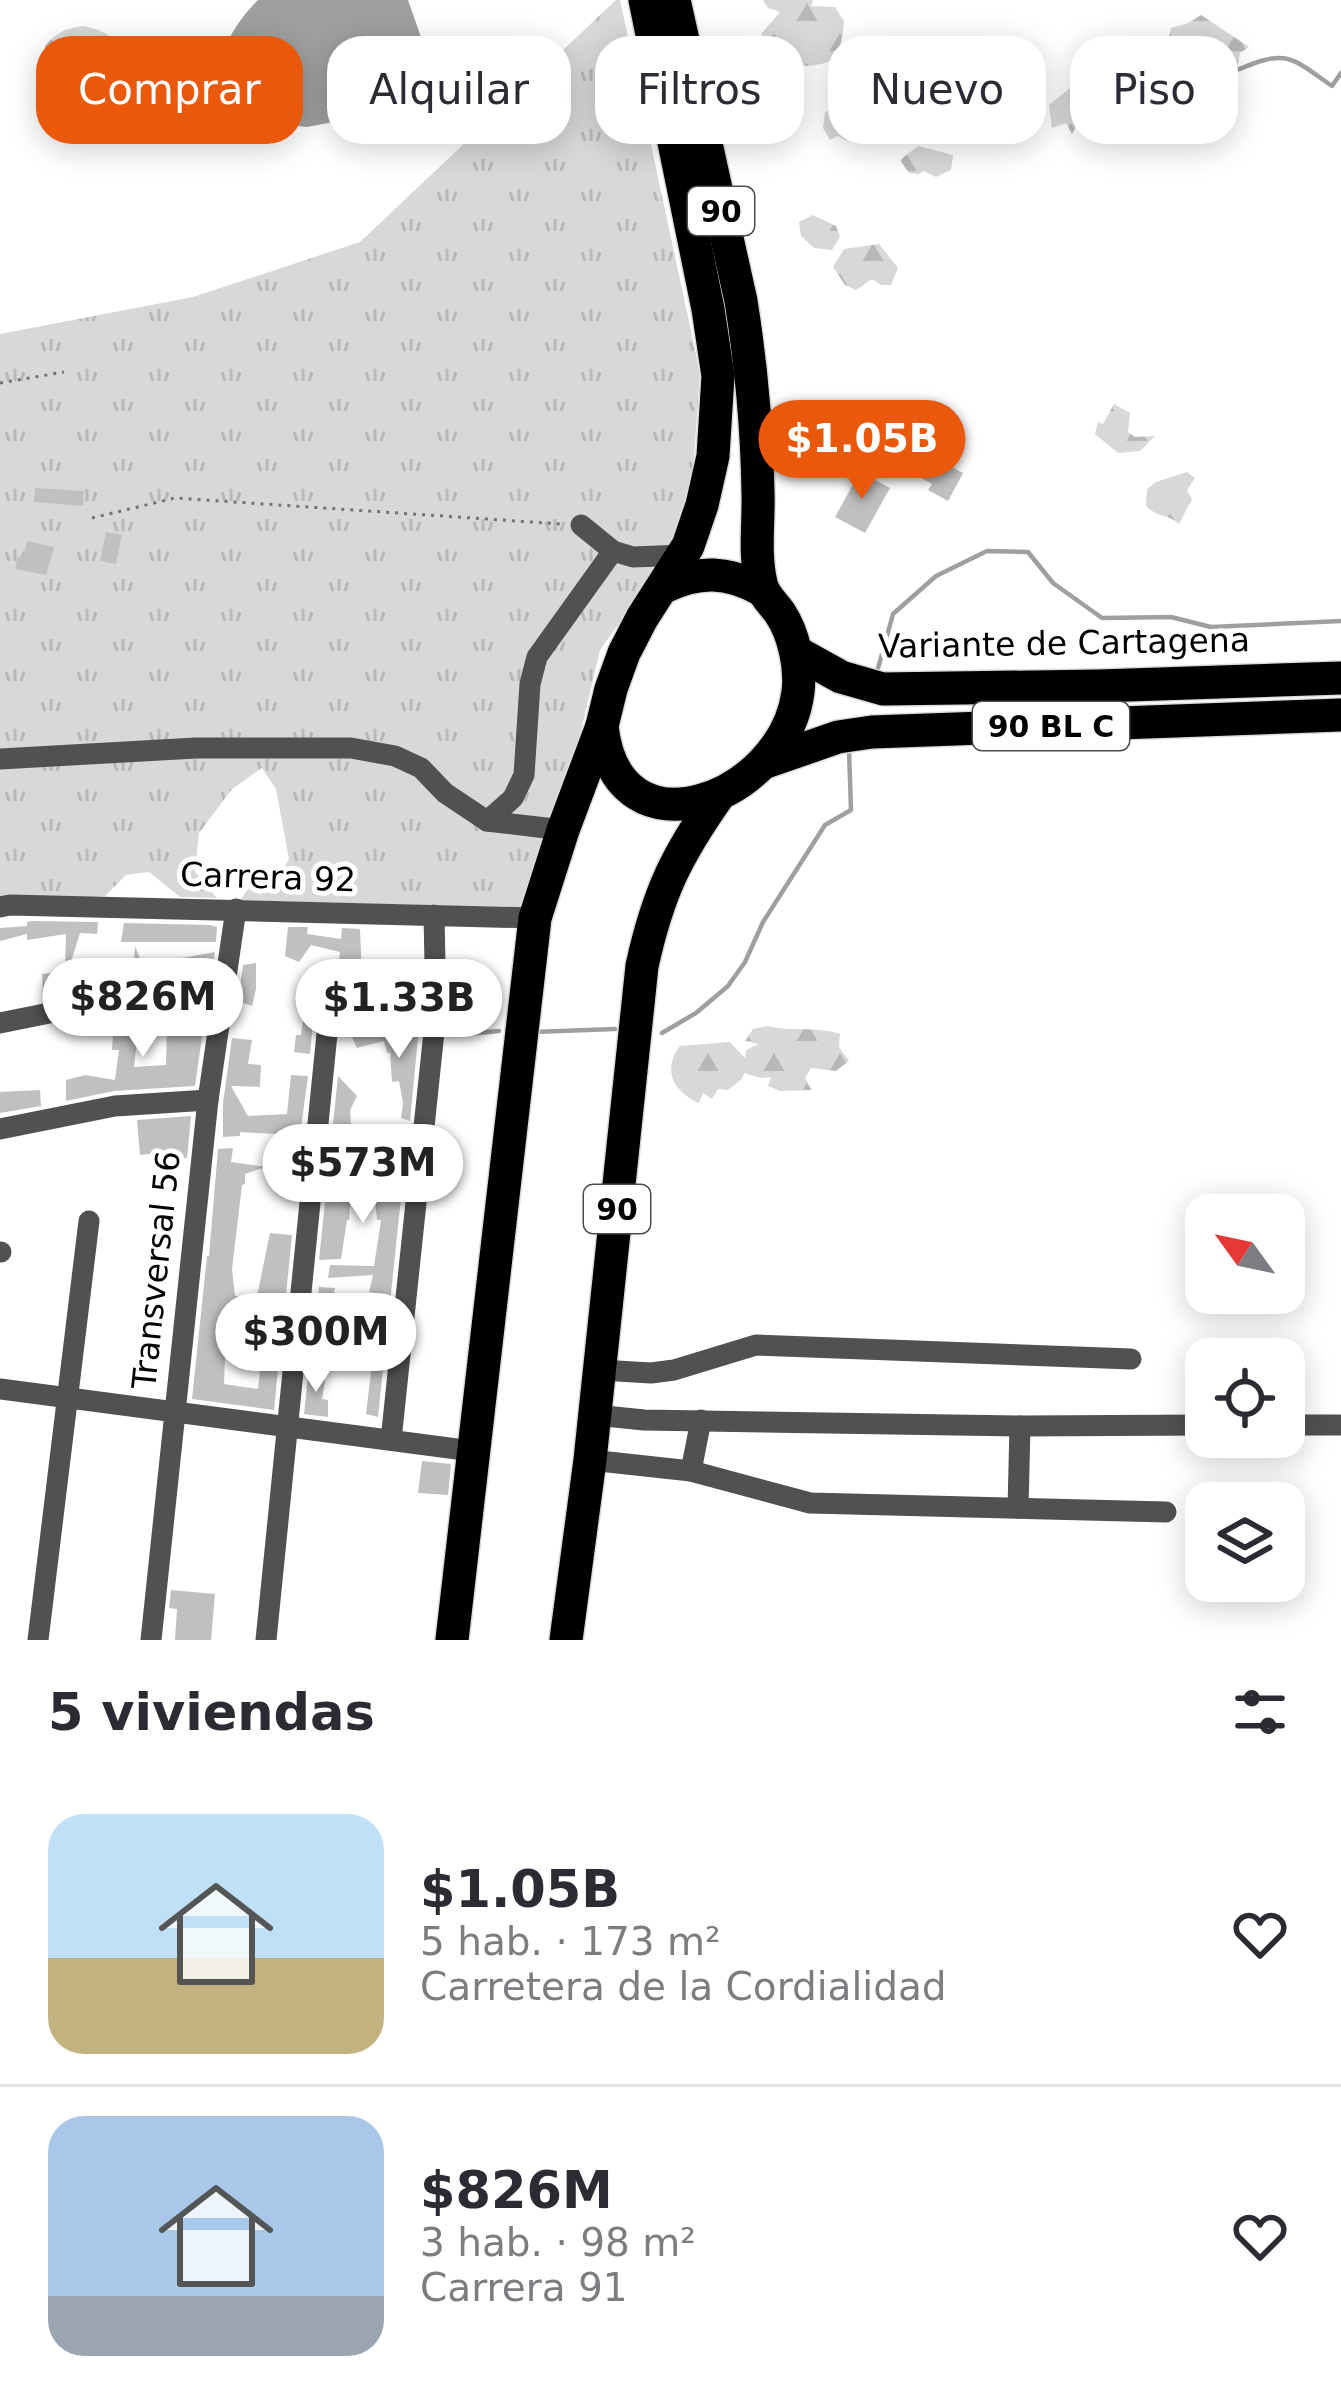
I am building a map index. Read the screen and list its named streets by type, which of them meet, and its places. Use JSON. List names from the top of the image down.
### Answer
{
  "streets": {
    "highway": ["90", "Variante de Cartagena", "90 BL C"],
    "street": ["Carrera 92", "Transversal 56"]
  },
  "crossings": [
    ["90", "Variante de Cartagena"],
    ["90", "90 BL C"],
    ["Variante de Cartagena", "90 BL C"],
    ["Carrera 92", "Transversal 56"]
  ],
  "north": "top left",
  "page": {
    "chip": [
      "Comprar",
      "Alquilar",
      "Filtros",
      "Nuevo",
      "Piso"
    ],
    "price": [
      "$1.05B",
      "$826M",
      "$1.33B",
      "$573M",
      "$300M"
    ],
    "heading": "5 viviendas",
    "list": [
      {
        "name": "$1.05B",
        "note": "5 hab. · 173 m² · Carretera de la Cordialidad"
      },
      {
        "name": "$826M",
        "note": "3 hab. · 98 m² · Carrera 91"
      }
    ]
  }
}
